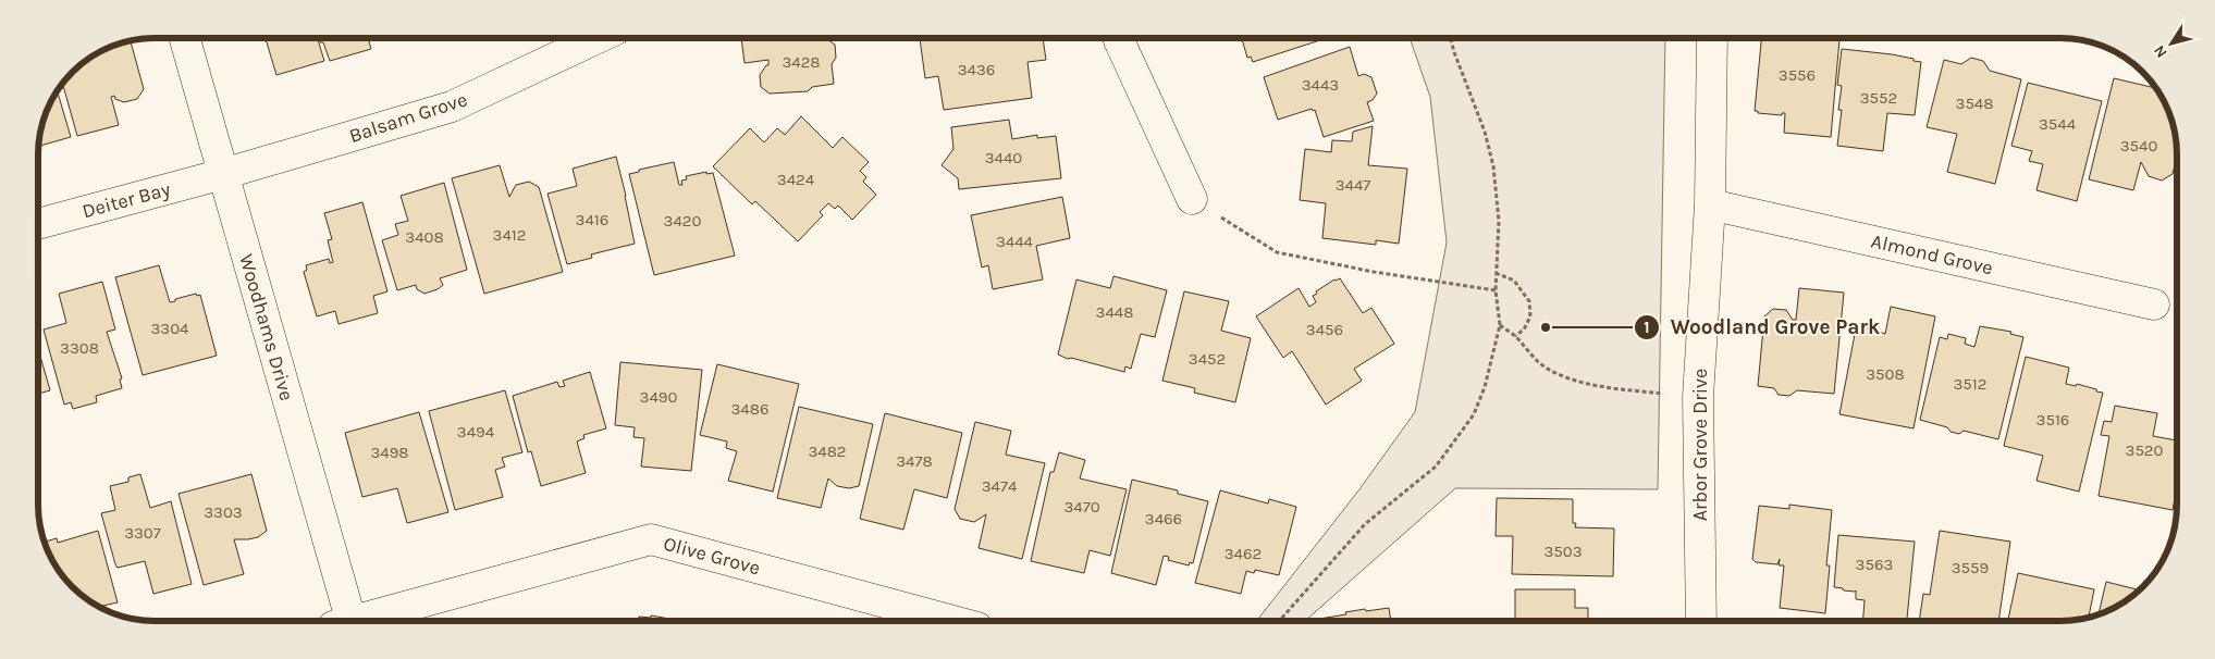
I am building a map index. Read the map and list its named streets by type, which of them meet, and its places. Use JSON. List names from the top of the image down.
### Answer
{
  "streets": {
    "street": [
      "Balsam Grove",
      "Deiter Bay",
      "Almond Grove",
      "Woodhams Drive",
      "Arbor Grove Drive",
      "Olive Grove"
    ]
  },
  "crossings": [
    ["Balsam Grove", "Deiter Bay"],
    ["Balsam Grove", "Woodhams Drive"],
    ["Deiter Bay", "Woodhams Drive"],
    ["Almond Grove", "Arbor Grove Drive"]
  ],
  "places": ["Woodland Grove Park"],
  "house_numbers": [
    "3428",
    "3436",
    "3556",
    "3443",
    "3552",
    "3548",
    "3544",
    "3540",
    "3440",
    "3424",
    "3447",
    "3416",
    "3420",
    "3412",
    "3408",
    "3444",
    "3448",
    "3304",
    "3456",
    "3308",
    "3452",
    "3508",
    "3512",
    "3490",
    "3486",
    "3516",
    "3494",
    "3520",
    "3482",
    "3498",
    "3478",
    "3474",
    "3470",
    "3303",
    "3466",
    "3307",
    "3503",
    "3462",
    "3563",
    "3559"
  ],
  "north": "bottom left"
}
